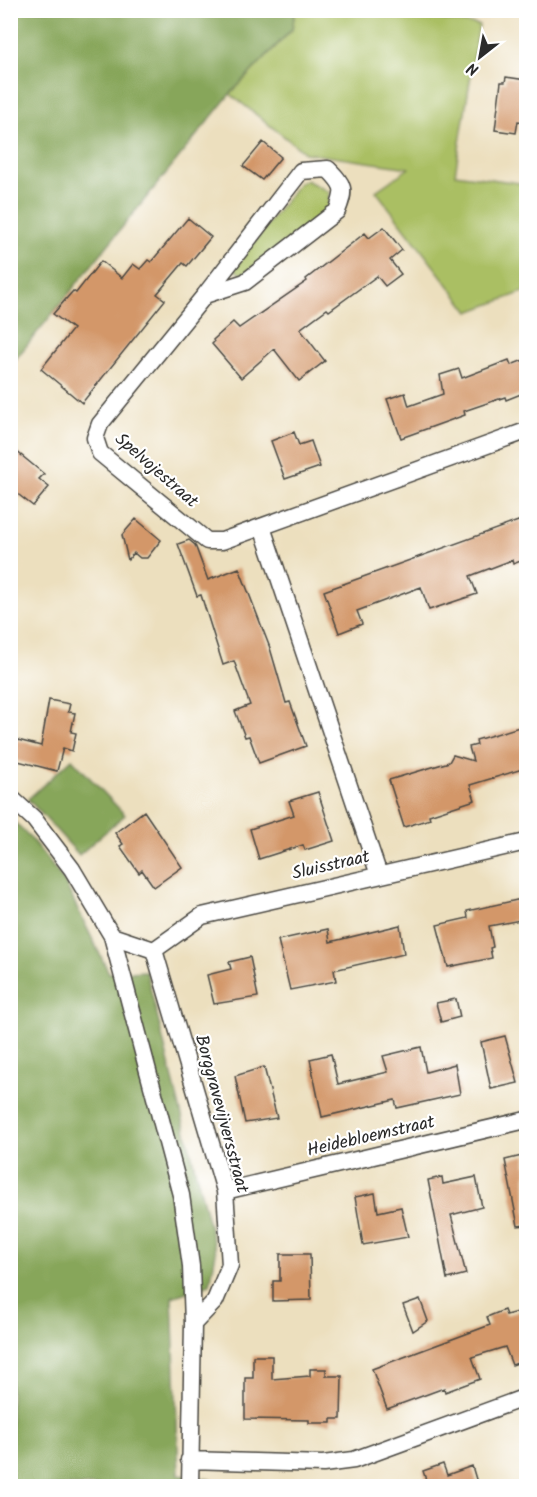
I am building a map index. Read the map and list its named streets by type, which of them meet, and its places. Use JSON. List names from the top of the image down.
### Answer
{
  "streets": {
    "street": [
      "Spelvojestraat",
      "Sluisstraat",
      "Borggravevijversstraat",
      "Heidebloemstraat"
    ]
  },
  "crossings": [
    ["Sluisstraat", "Borggravevijversstraat"],
    ["Borggravevijversstraat", "Heidebloemstraat"]
  ],
  "north": "bottom left"
}
